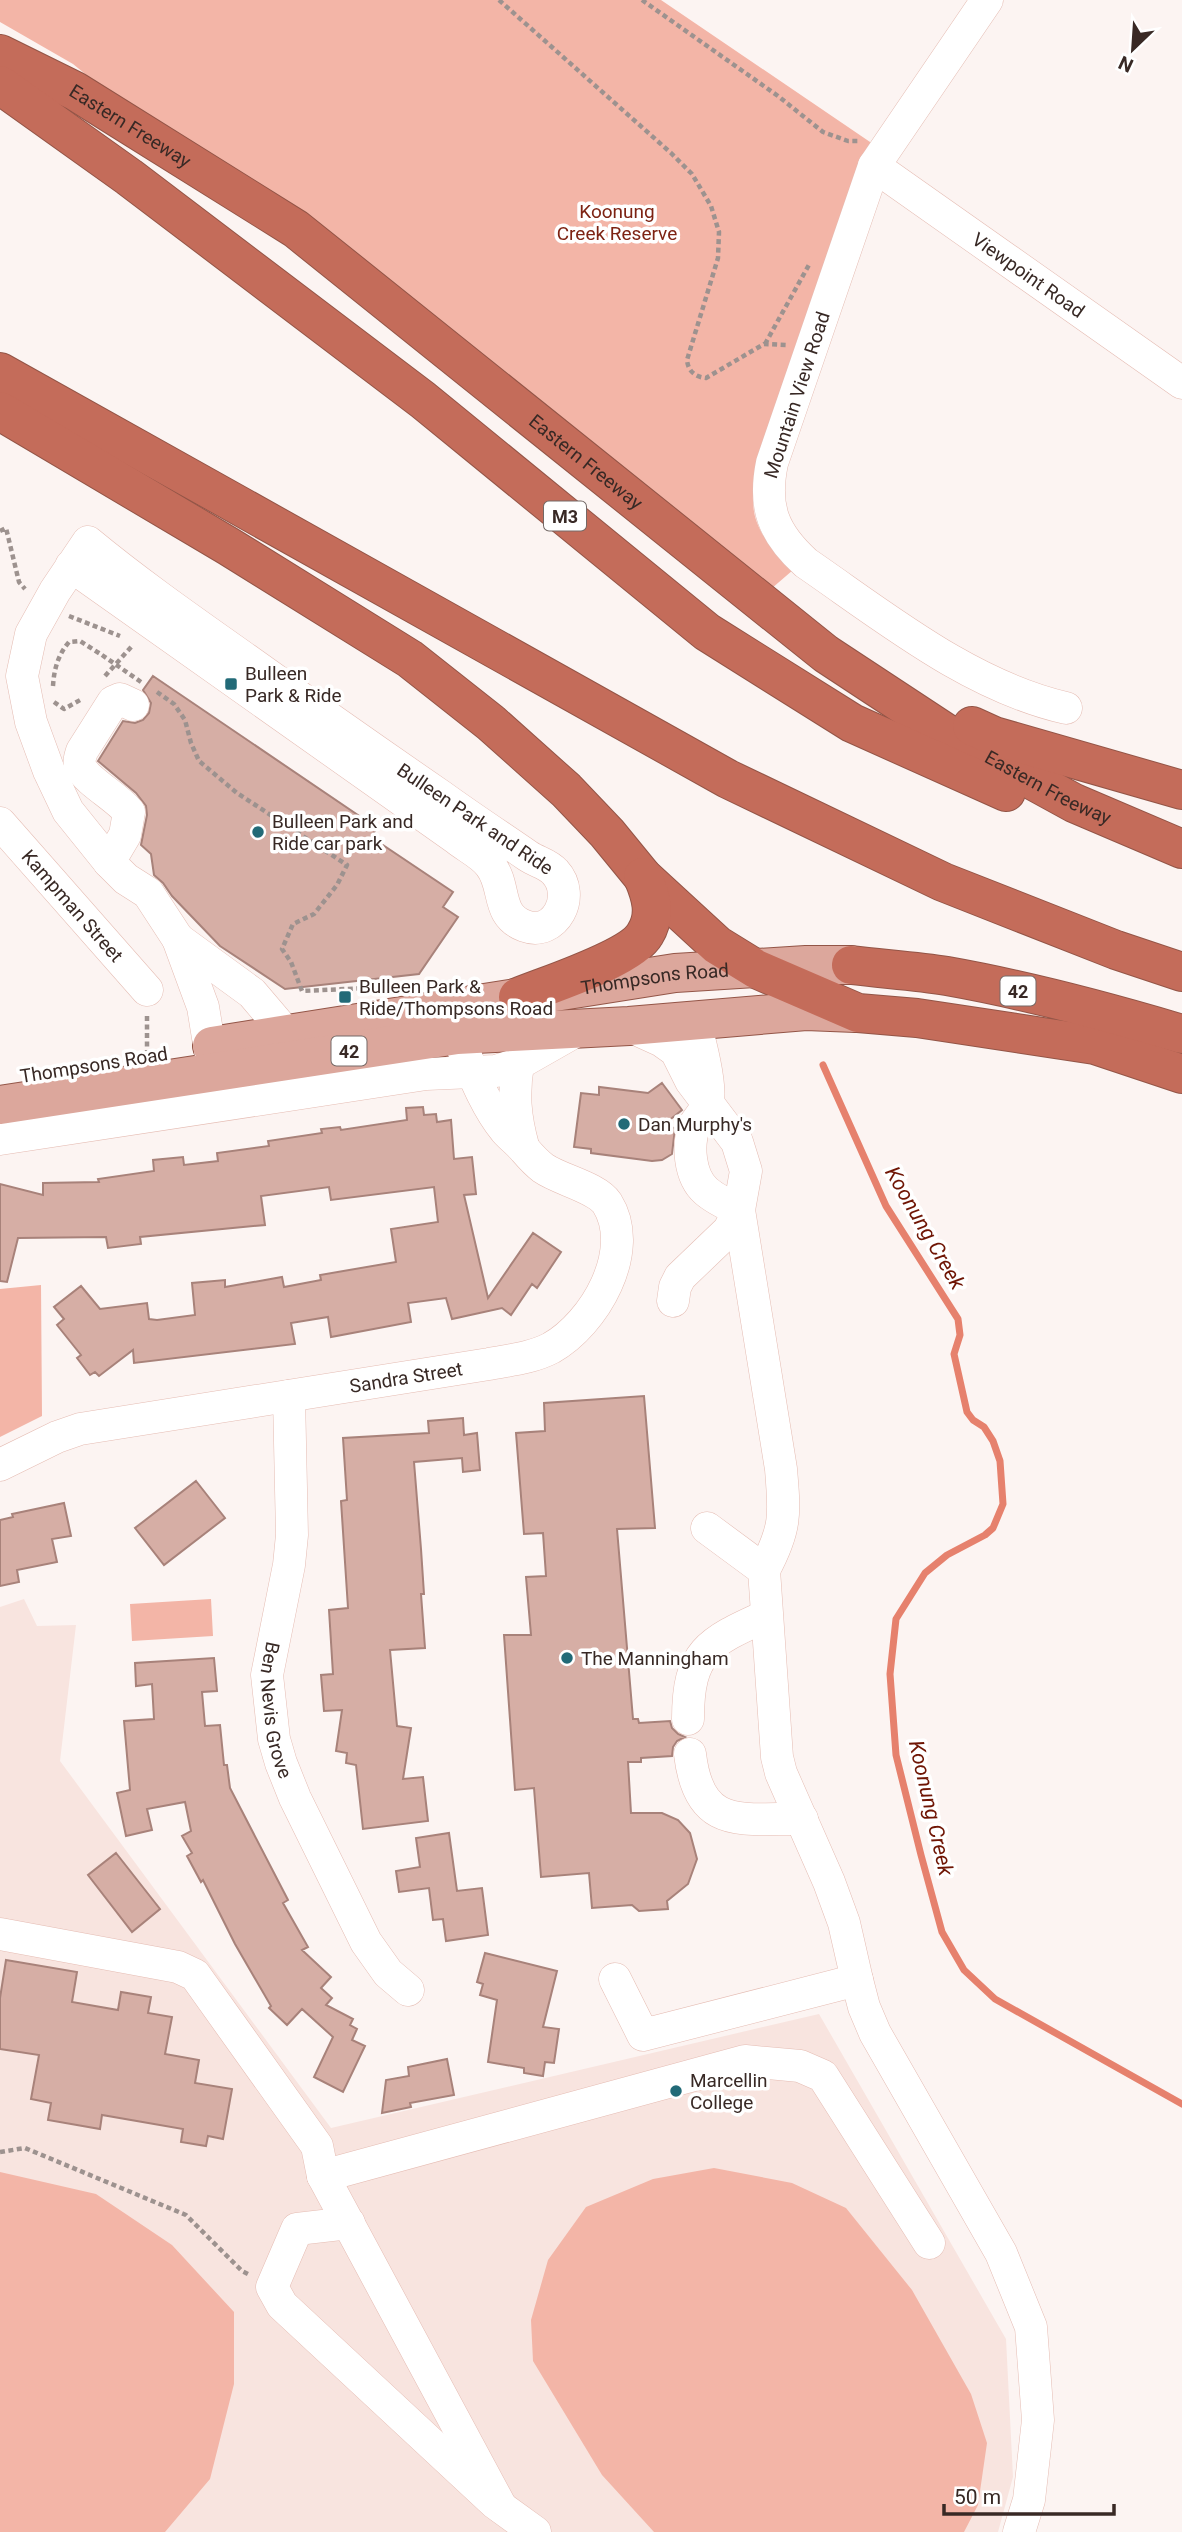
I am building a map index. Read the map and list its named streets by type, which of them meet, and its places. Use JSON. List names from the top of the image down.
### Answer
{
  "streets": {
    "highway": [
      "Eastern Freeway",
      "M3",
      "Thompsons Road",
      "42"
    ],
    "street": [
      "Viewpoint Road",
      "Mountain View Road",
      "Bulleen Park and Ride",
      "Kampman Street",
      "Sandra Street",
      "Ben Nevis Grove"
    ]
  },
  "crossings": [
    ["Viewpoint Road", "Mountain View Road"],
    ["Thompsons Road", "Sandra Street"],
    ["Sandra Street", "Ben Nevis Grove"]
  ],
  "water": ["Koonung Creek"],
  "parks": ["Koonung Creek Reserve"],
  "places": {
    "transit": ["Bulleen Park & Ride", "Bulleen Park & Ride/Thompsons Road"],
    "other": [
      "Bulleen Park and Ride car park",
      "Dan Murphy's",
      "The Manningham",
      "Marcellin College"
    ]
  },
  "scale_bar": "50 m",
  "north": "bottom left"
}
